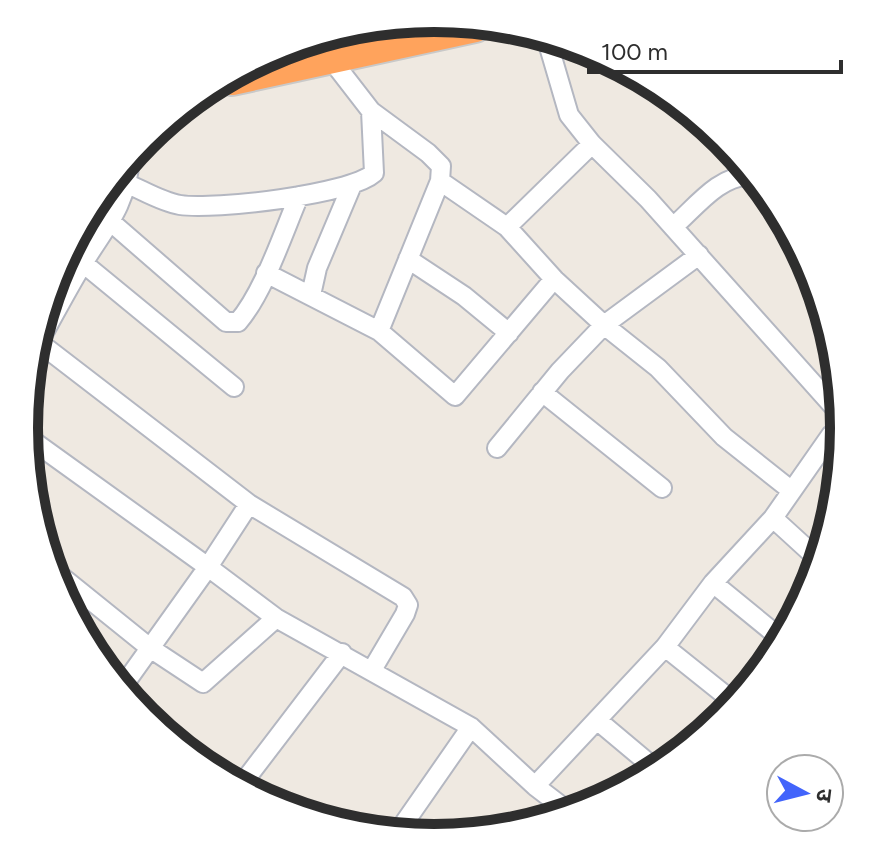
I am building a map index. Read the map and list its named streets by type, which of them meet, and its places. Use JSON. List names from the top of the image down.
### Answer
{
  "scale_bar": "100 m",
  "north": "right"
}
